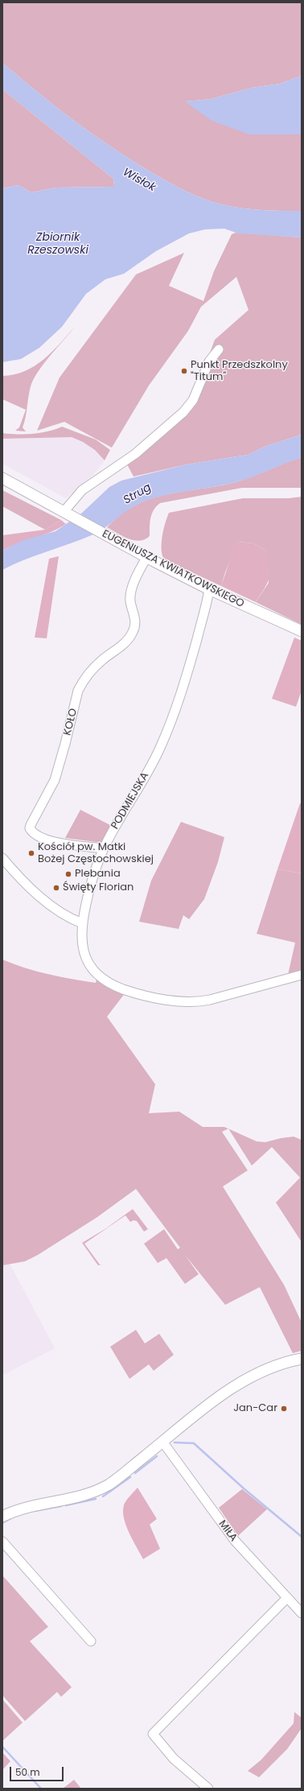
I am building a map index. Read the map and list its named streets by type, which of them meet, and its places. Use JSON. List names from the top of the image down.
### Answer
{
  "streets": {
    "street": [
      "EUGENIUSZA KWIATKOWSKIEGO",
      "KOŁO",
      "PODMIEJSKA",
      "MIŁA"
    ]
  },
  "crossings": [
    ["EUGENIUSZA KWIATKOWSKIEGO", "KOŁO"],
    ["EUGENIUSZA KWIATKOWSKIEGO", "PODMIEJSKA"],
    ["KOŁO", "PODMIEJSKA"]
  ],
  "water": ["Wisłok", "Zbiornik Rzeszowski", "Strug"],
  "places": [
    "Punkt Przedszkolny \"Titum\"",
    "Kościół pw. Matki Bożej Częstochowskiej",
    "Plebania",
    "Święty Florian",
    "Jan-Car"
  ],
  "scale_bar": "50 m"
}
